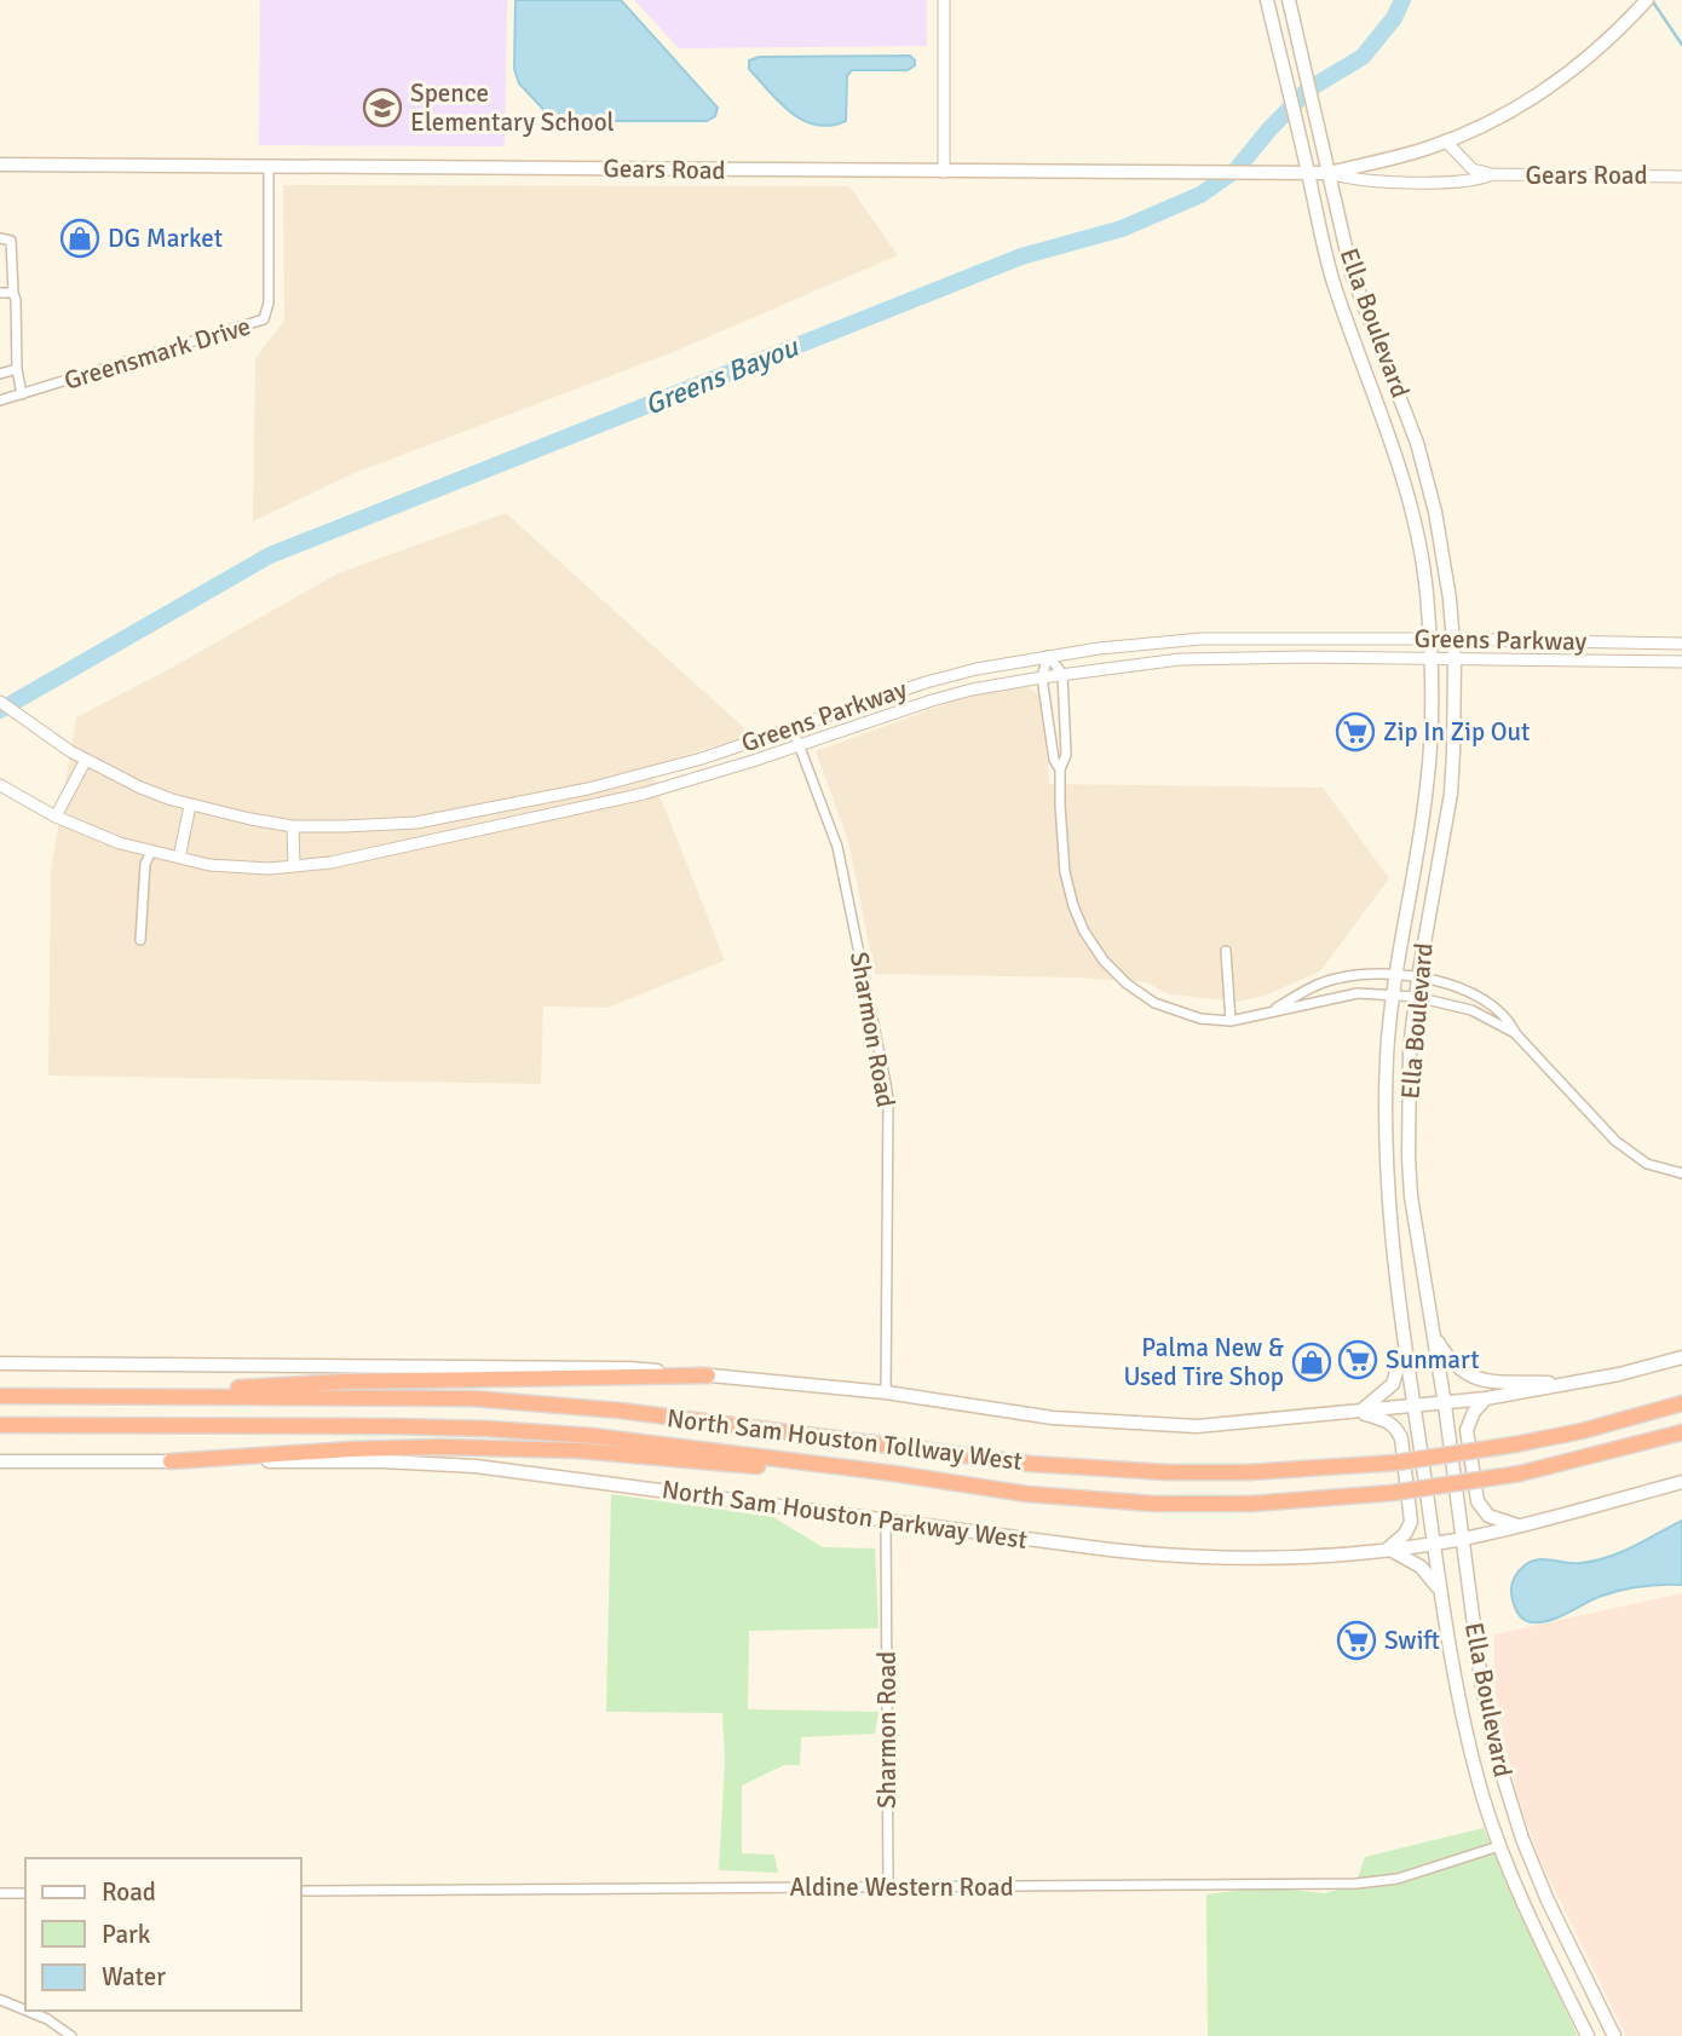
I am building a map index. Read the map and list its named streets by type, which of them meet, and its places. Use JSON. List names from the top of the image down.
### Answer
{
  "streets": {
    "highway": ["North Sam Houston Tollway West", "North Sam Houston Parkway West"],
    "main road": ["Gears Road", "Ella Boulevard"],
    "street": [
      "Greensmark Drive",
      "Greens Parkway",
      "Sharmon Road",
      "Aldine Western Road"
    ]
  },
  "crossings": [
    ["Gears Road", "Ella Boulevard"],
    ["Gears Road", "Greensmark Drive"],
    ["Ella Boulevard", "Greens Parkway"],
    ["Ella Boulevard", "North Sam Houston Parkway West"],
    ["Ella Boulevard", "Aldine Western Road"],
    ["Greens Parkway", "Sharmon Road"],
    ["Sharmon Road", "North Sam Houston Parkway West"],
    ["Sharmon Road", "Aldine Western Road"],
    ["North Sam Houston Tollway West", "North Sam Houston Parkway West"]
  ],
  "water": ["Greens Bayou"],
  "places": {
    "school or university": ["Spence Elementary School"],
    "shop": ["DG Market", "Palma New & Used Tire Shop"],
    "supermarket": ["Zip In Zip Out", "Sunmart", "Swift"]
  },
  "legend": ["Road", "Park", "Water"]
}
